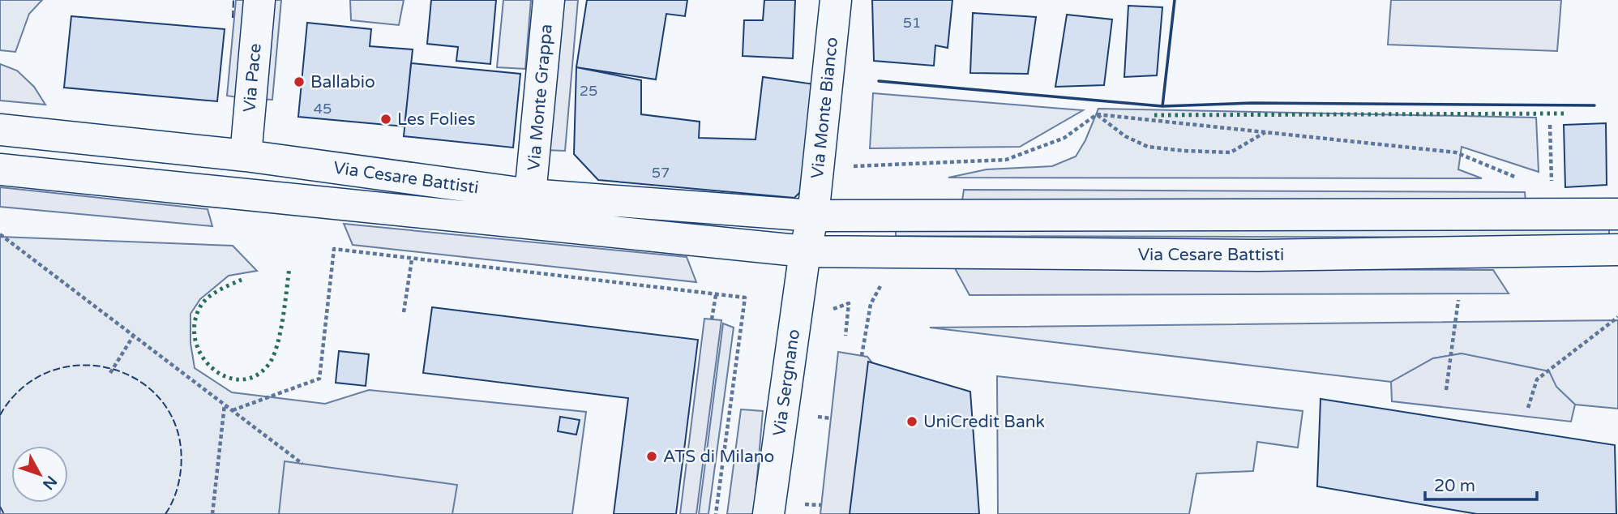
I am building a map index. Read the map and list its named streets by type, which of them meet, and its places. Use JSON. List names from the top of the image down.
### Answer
{
  "streets": {
    "street": [
      "Via Pace",
      "Via Monte Grappa",
      "Via Monte Bianco",
      "Via Cesare Battisti",
      "Via Sergnano"
    ]
  },
  "crossings": [
    ["Via Pace", "Via Cesare Battisti"],
    ["Via Monte Grappa", "Via Cesare Battisti"],
    ["Via Monte Bianco", "Via Cesare Battisti"],
    ["Via Cesare Battisti", "Via Sergnano"]
  ],
  "places": [
    "Ballabio",
    "Les Folies",
    "UniCredit Bank",
    "ATS di Milano"
  ],
  "house_numbers": [
    "51",
    "25",
    "45",
    "57"
  ],
  "scale_bar": "20 m",
  "north": "bottom right"
}
